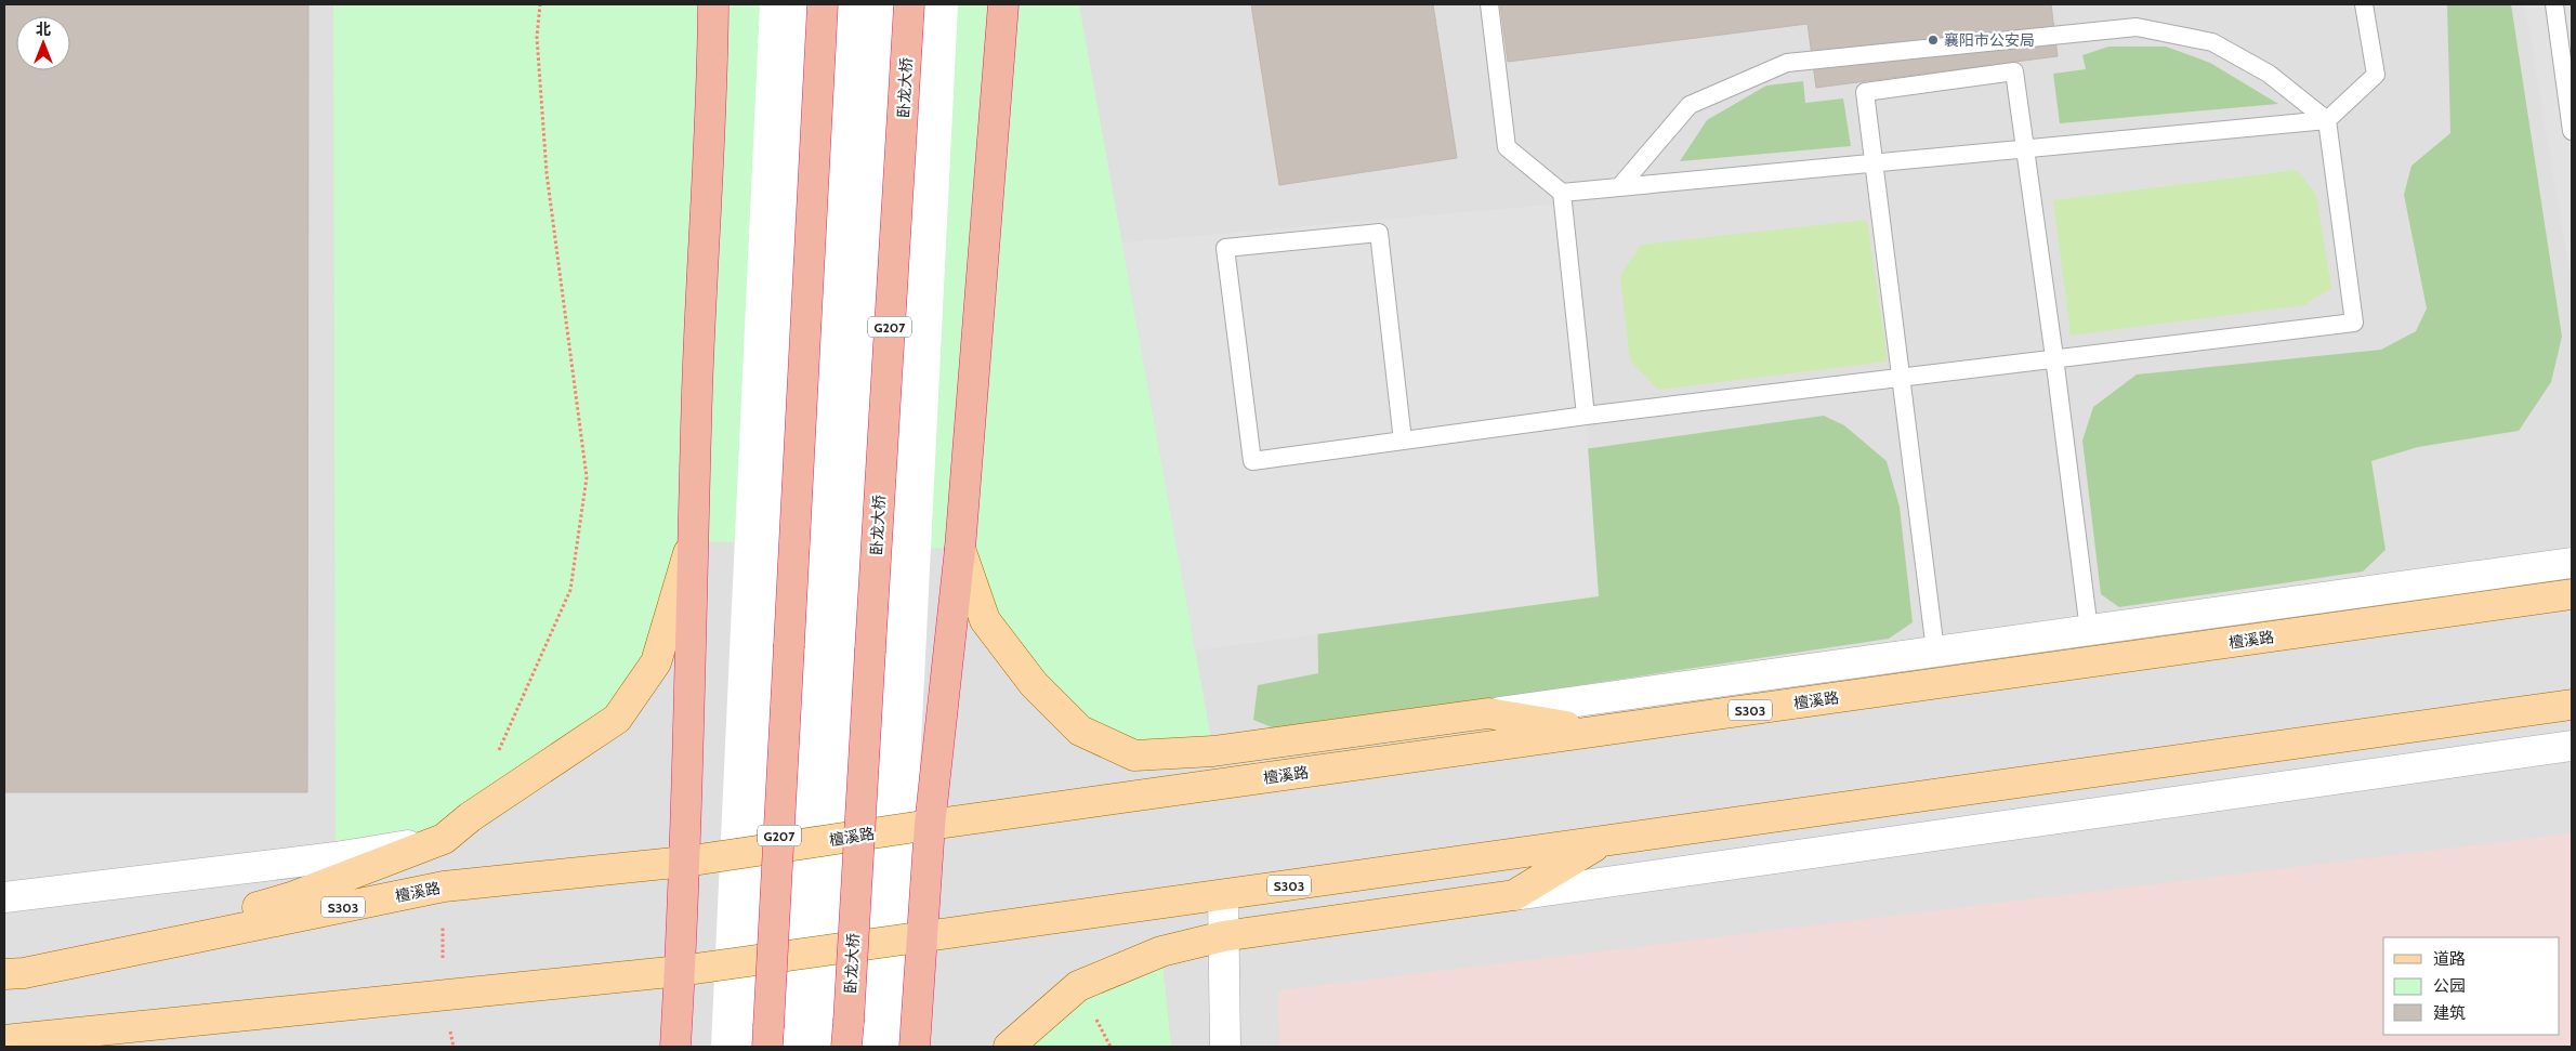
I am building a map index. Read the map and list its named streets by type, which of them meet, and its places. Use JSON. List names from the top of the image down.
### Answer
{
  "streets": {
    "highway": ["卧龙大桥", "G207"],
    "main road": ["檀溪路", "S303"]
  },
  "places": ["襄阳市公安局"],
  "legend": ["道路", "公园", "建筑"],
  "north": "top"
}
